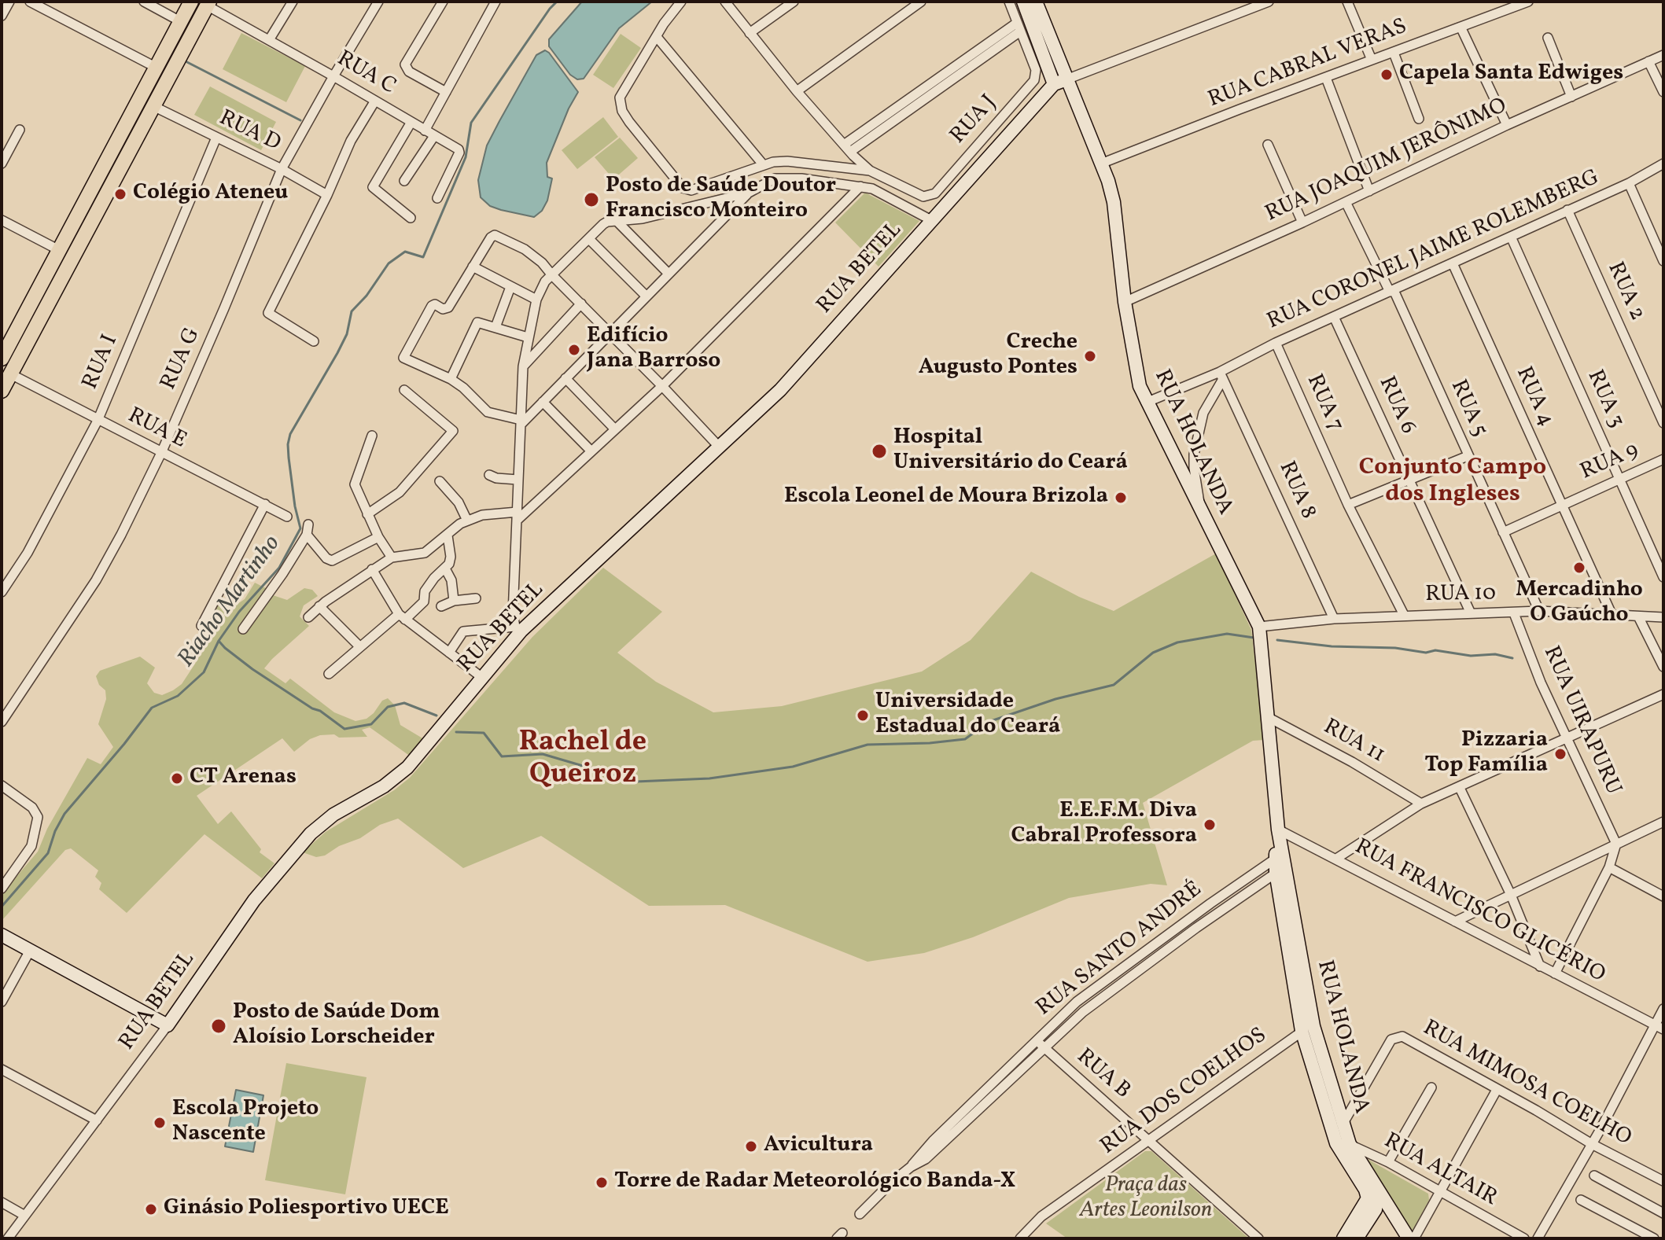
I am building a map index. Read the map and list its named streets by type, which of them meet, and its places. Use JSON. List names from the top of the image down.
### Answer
{
  "streets": {
    "street": [
      "RUA CABRAL VERAS",
      "RUA C",
      "RUA J",
      "RUA D",
      "RUA JOAQUIM JERÔNIMO",
      "RUA CORONEL JAIME ROLEMBERG",
      "RUA BETEL",
      "RUA 2",
      "RUA G",
      "RUA I",
      "RUA 4",
      "RUA 3",
      "RUA 7",
      "RUA 6",
      "RUA 5",
      "RUA E",
      "RUA HOLANDA",
      "RUA 9",
      "RUA 8",
      "RUA 10",
      "RUA UIRAPURU",
      "RUA 11",
      "RUA FRANCISCO GLICÉRIO",
      "RUA SANTO ANDRÉ",
      "RUA B",
      "RUA MIMOSA COELHO",
      "RUA DOS COELHOS",
      "RUA ALTAIR"
    ]
  },
  "crossings": [
    ["RUA CABRAL VERAS", "RUA HOLANDA"],
    ["RUA C", "RUA G"],
    ["RUA D", "RUA G"],
    ["RUA D", "RUA I"],
    ["RUA JOAQUIM JERÔNIMO", "RUA 5"],
    ["RUA JOAQUIM JERÔNIMO", "RUA HOLANDA"],
    ["RUA CORONEL JAIME ROLEMBERG", "RUA 2"],
    ["RUA CORONEL JAIME ROLEMBERG", "RUA 4"],
    ["RUA CORONEL JAIME ROLEMBERG", "RUA 3"],
    ["RUA CORONEL JAIME ROLEMBERG", "RUA 7"],
    ["RUA CORONEL JAIME ROLEMBERG", "RUA 6"],
    ["RUA CORONEL JAIME ROLEMBERG", "RUA 5"],
    ["RUA CORONEL JAIME ROLEMBERG", "RUA HOLANDA"],
    ["RUA CORONEL JAIME ROLEMBERG", "RUA 8"],
    ["RUA BETEL", "RUA HOLANDA"],
    ["RUA G", "RUA E"],
    ["RUA I", "RUA E"],
    ["RUA 4", "RUA 9"],
    ["RUA 4", "RUA 10"],
    ["RUA 3", "RUA 9"],
    ["RUA 7", "RUA 10"],
    ["RUA 6", "RUA 10"],
    ["RUA 5", "RUA 9"],
    ["RUA 5", "RUA 10"],
    ["RUA HOLANDA", "RUA 10"],
    ["RUA HOLANDA", "RUA 11"],
    ["RUA HOLANDA", "RUA FRANCISCO GLICÉRIO"],
    ["RUA HOLANDA", "RUA SANTO ANDRÉ"],
    ["RUA HOLANDA", "RUA MIMOSA COELHO"],
    ["RUA HOLANDA", "RUA DOS COELHOS"],
    ["RUA HOLANDA", "RUA ALTAIR"],
    ["RUA 8", "RUA 10"],
    ["RUA 10", "RUA UIRAPURU"],
    ["RUA SANTO ANDRÉ", "RUA B"],
    ["RUA B", "RUA DOS COELHOS"]
  ],
  "districts": ["Conjunto Campo dos Ingleses", "Rachel de Queiroz"],
  "water": ["Riacho Martinho"],
  "parks": ["Praça das Artes Leonilson"],
  "places": [
    "Capela Santa Edwiges",
    "Colégio Ateneu",
    "Posto de Saúde Doutor Francisco Monteiro",
    "Edifício Jana Barroso",
    "Creche Augusto Pontes",
    "Hospital Universitário do Ceará",
    "Escola Leonel de Moura Brizola",
    "Mercadinho O Gaúcho",
    "Universidade Estadual do Ceará",
    "Pizzaria Top Família",
    "CT Arenas",
    "E.E.F.M. Diva Cabral Professora",
    "Posto de Saúde Dom Aloísio Lorscheider",
    "Escola Projeto Nascente",
    "Avicultura",
    "Torre de Radar Meteorológico Banda-X",
    "Ginásio Poliesportivo UECE"
  ]
}
